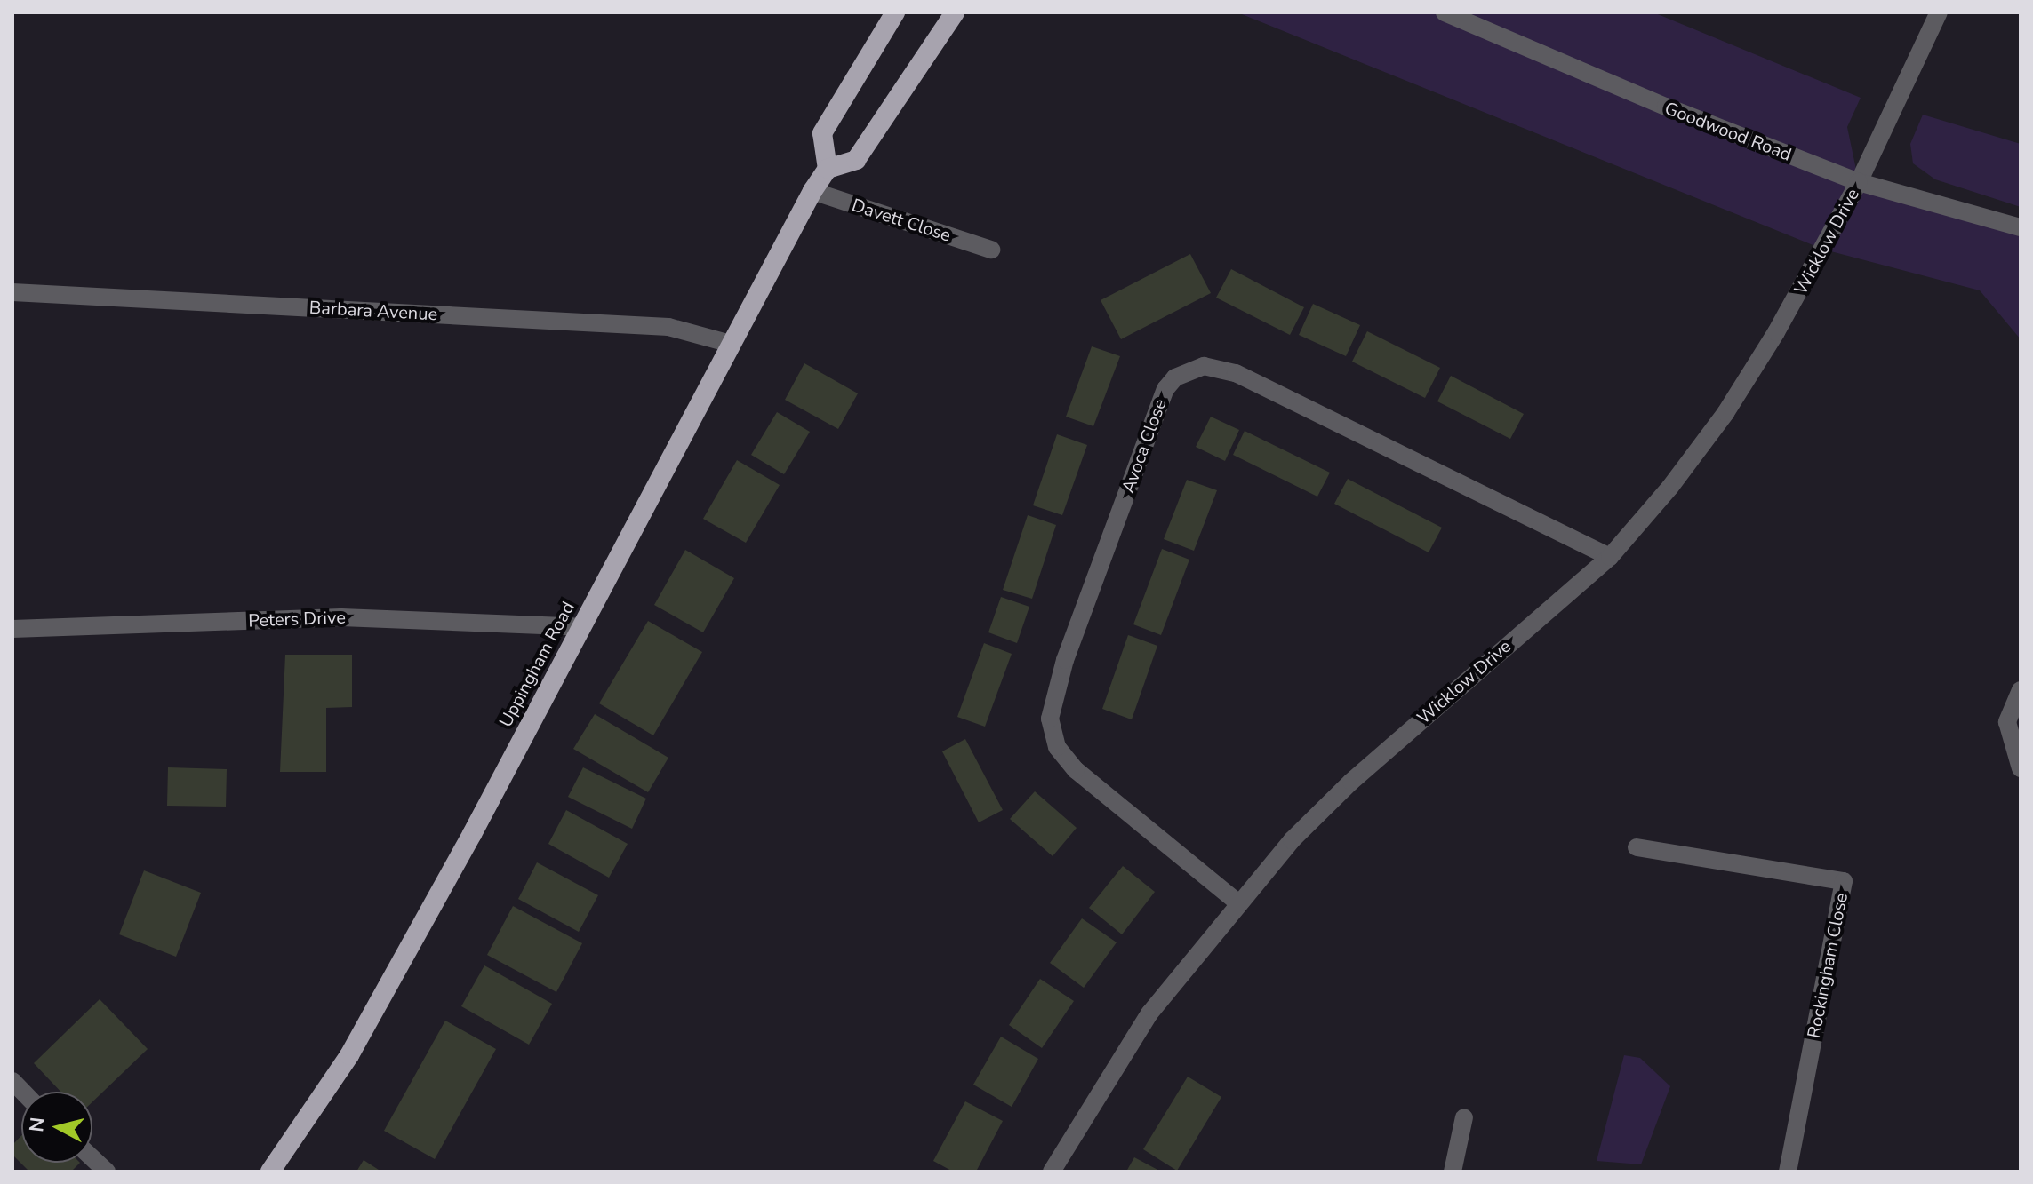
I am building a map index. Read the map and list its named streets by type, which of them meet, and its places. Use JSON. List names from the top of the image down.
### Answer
{
  "streets": {
    "highway": ["Uppingham Road"],
    "street": [
      "Goodwood Road",
      "Davett Close",
      "Wicklow Drive",
      "Barbara Avenue",
      "Avoca Close",
      "Peters Drive",
      "Rockingham Close"
    ]
  },
  "crossings": [
    ["Goodwood Road", "Wicklow Drive"],
    ["Davett Close", "Uppingham Road"],
    ["Wicklow Drive", "Avoca Close"],
    ["Barbara Avenue", "Uppingham Road"],
    ["Peters Drive", "Uppingham Road"]
  ],
  "north": "left"
}
